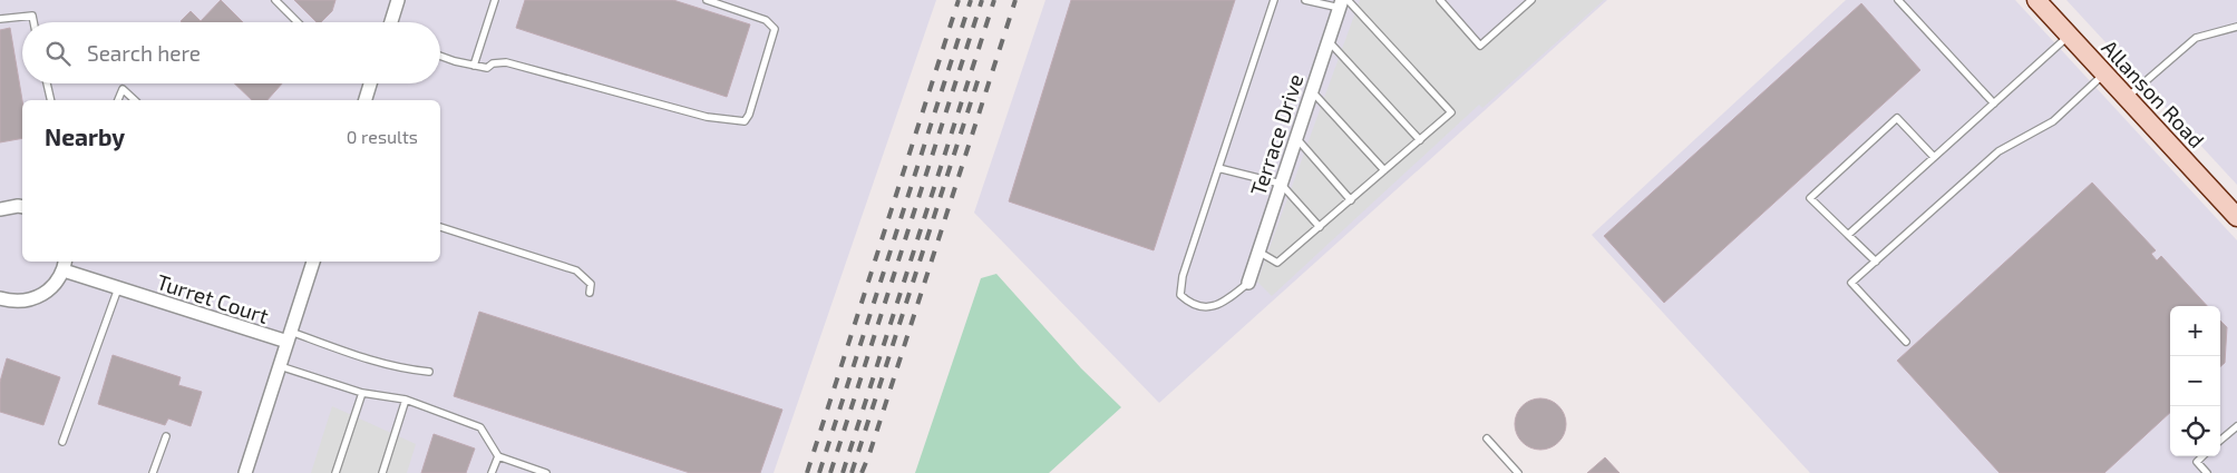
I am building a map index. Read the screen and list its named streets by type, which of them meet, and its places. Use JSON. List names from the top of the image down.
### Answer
{
  "streets": {
    "street": ["Allanson Road", "Terrace Drive", "Turret Court"]
  },
  "page": {
    "search": "Search here",
    "heading": ["Nearby", "0 results"],
    "map_buttons": ["+", "−"]
  }
}
